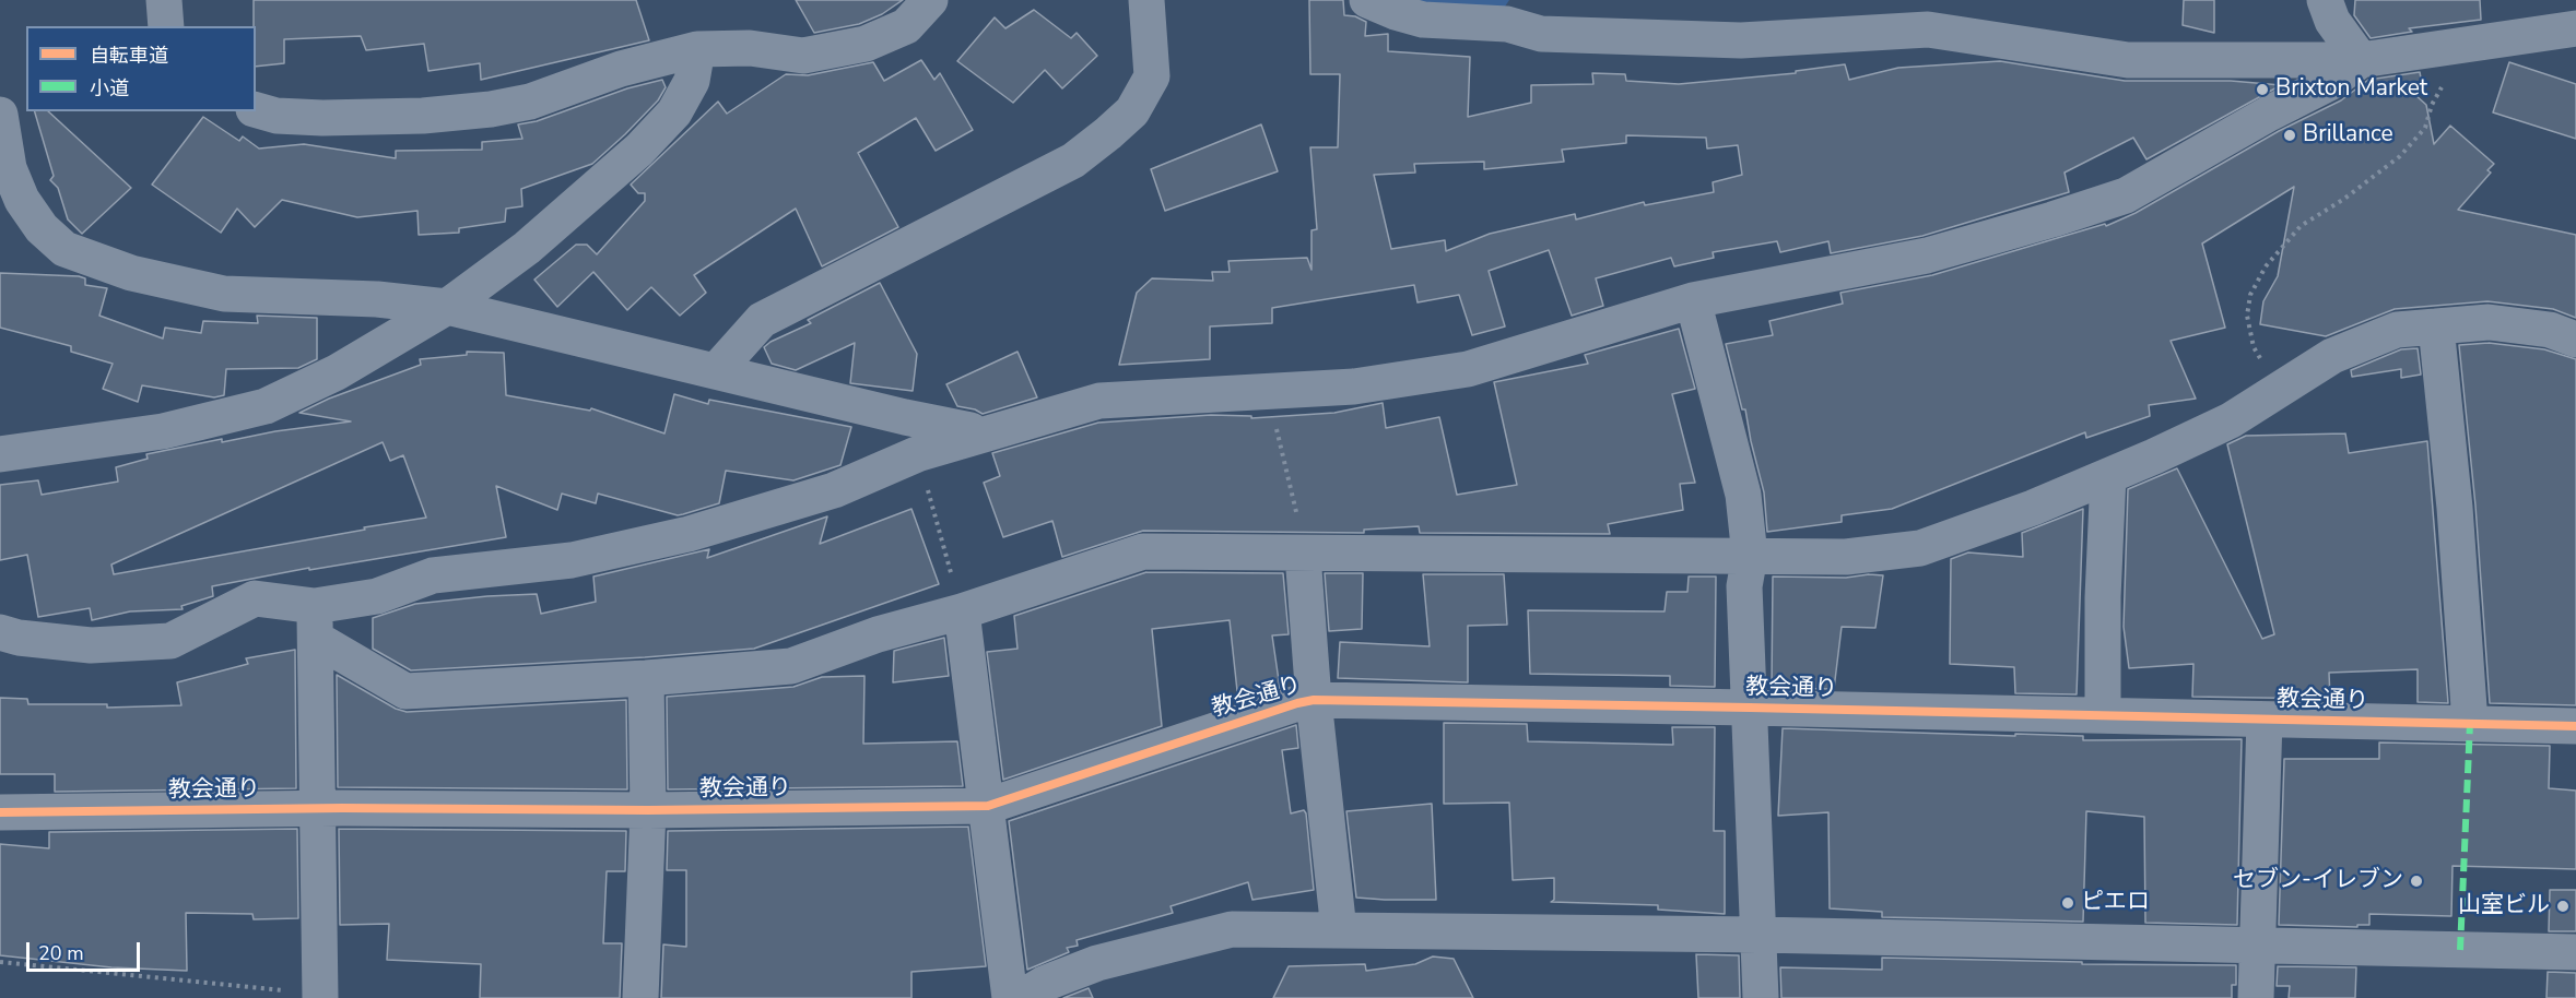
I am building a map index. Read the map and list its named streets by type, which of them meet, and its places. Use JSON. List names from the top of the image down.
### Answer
{
  "streets": {
    "street": ["教会通り"]
  },
  "places": [
    "Brixton Market",
    "Brillance",
    "セブン-イレブン",
    "ピエロ",
    "山室ビル"
  ],
  "legend": ["自転車道", "小道"],
  "scale_bar": "20 m"
}
